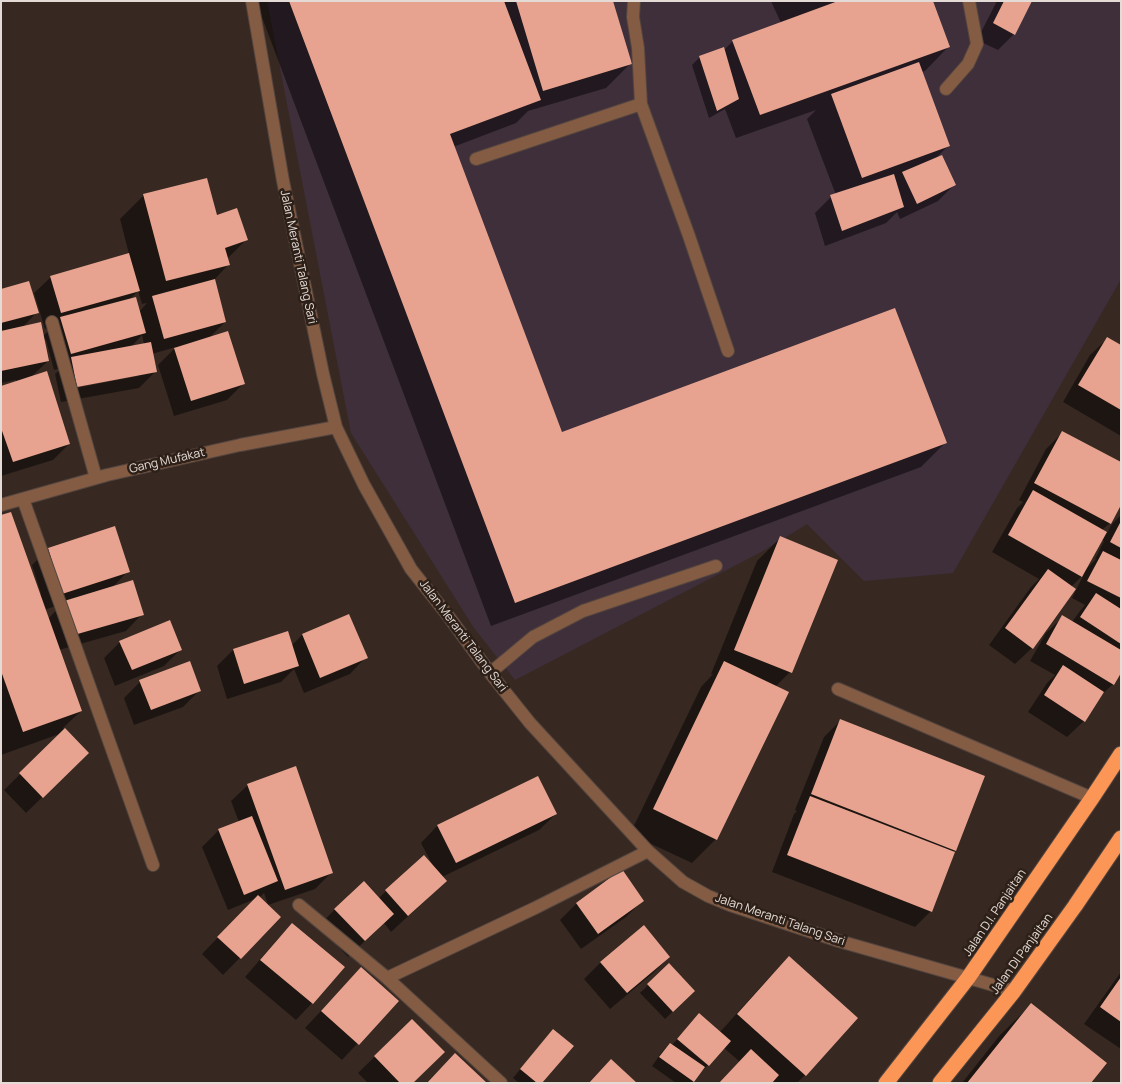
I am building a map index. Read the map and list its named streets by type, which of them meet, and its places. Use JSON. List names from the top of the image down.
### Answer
{
  "streets": {
    "highway": ["Jalan D.I. Panjaitan", "Jalan DI Panjaitan"],
    "street": ["Jalan Meranti Talang Sari", "Gang Mufakat"]
  },
  "crossings": [
    ["Jalan Meranti Talang Sari", "Gang Mufakat"],
    ["Jalan Meranti Talang Sari", "Jalan D.I. Panjaitan"],
    ["Jalan Meranti Talang Sari", "Jalan DI Panjaitan"]
  ]
}
